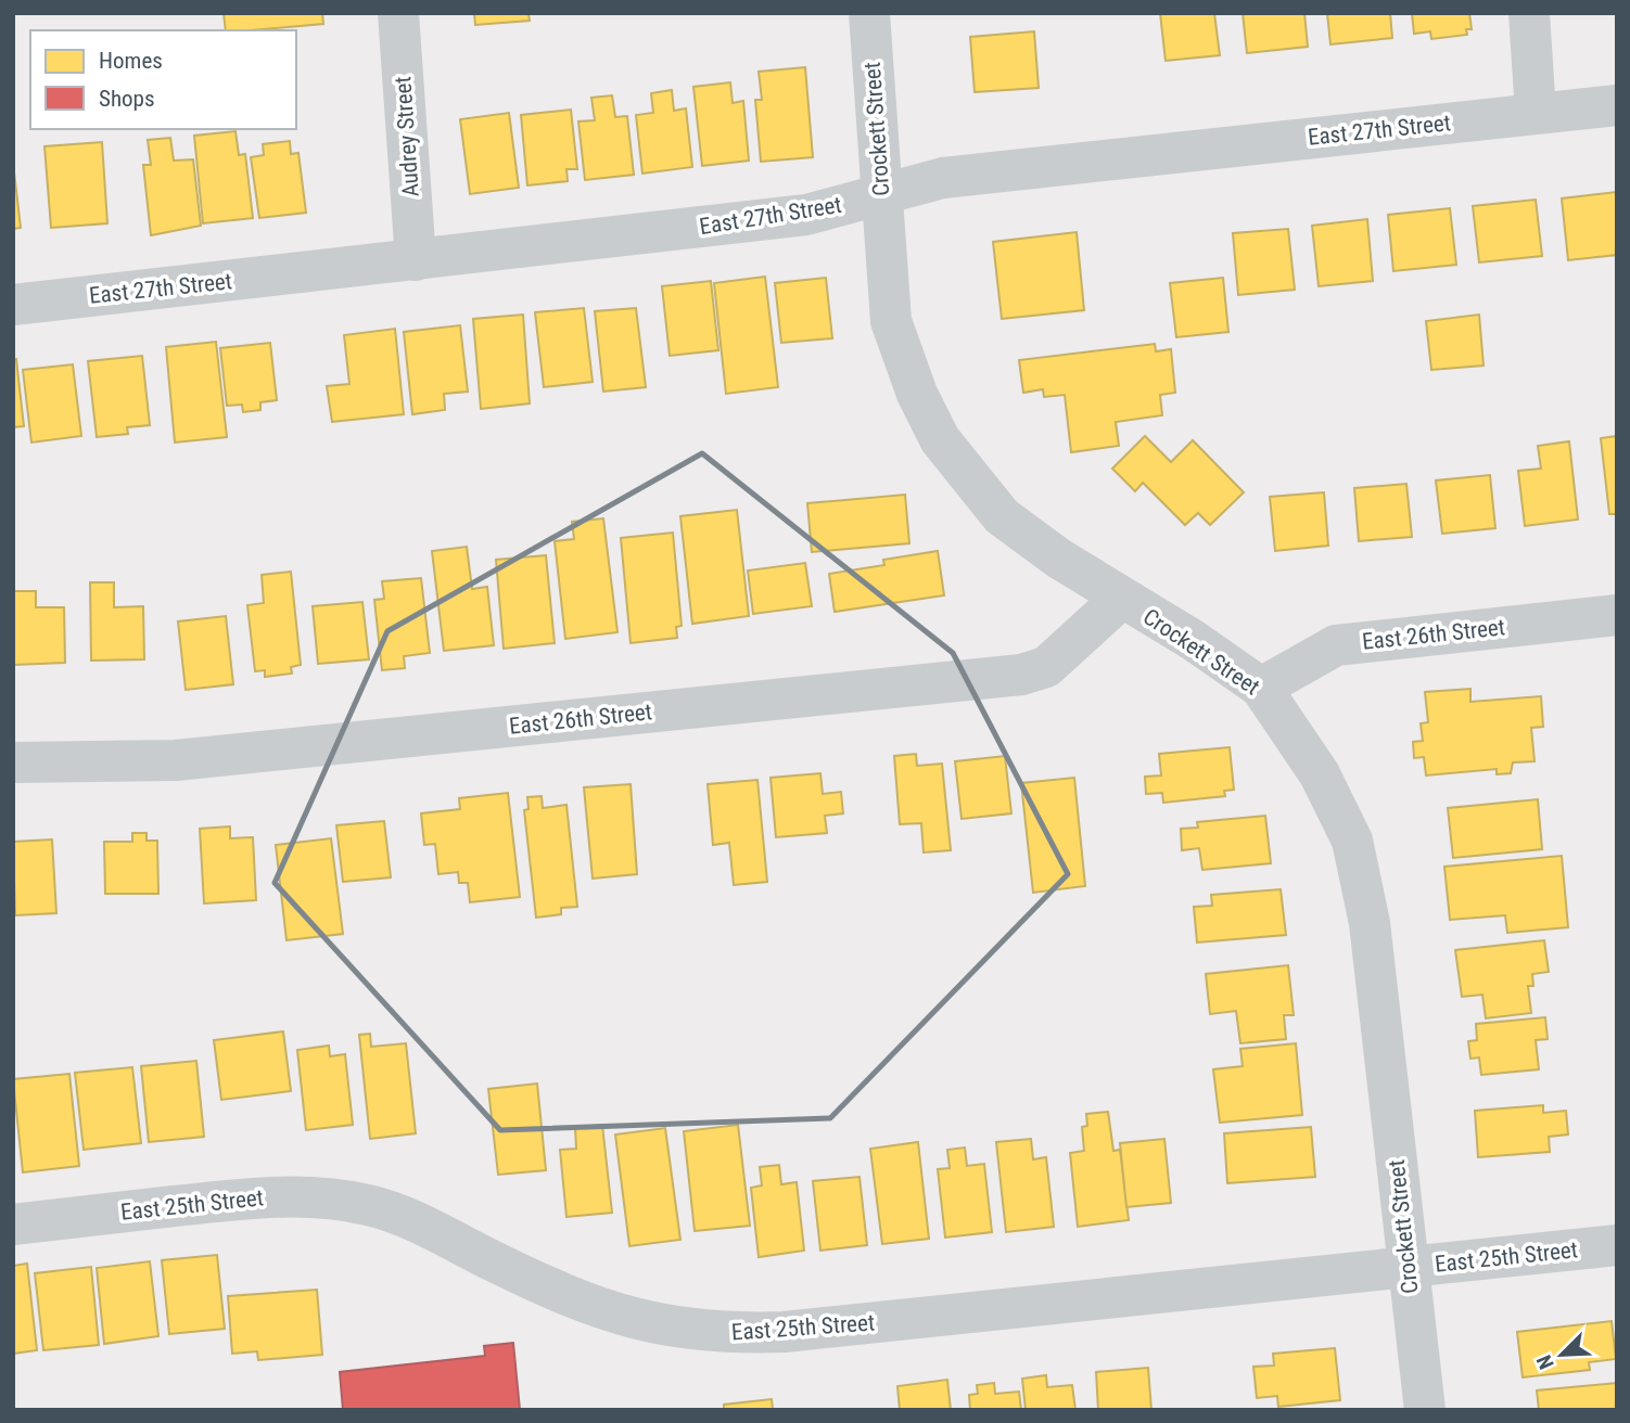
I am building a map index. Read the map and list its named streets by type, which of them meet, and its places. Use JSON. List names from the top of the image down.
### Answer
{
  "streets": {
    "street": [
      "Crockett Street",
      "East 27th Street",
      "Audrey Street",
      "East 26th Street",
      "East 25th Street"
    ]
  },
  "crossings": [
    ["Crockett Street", "East 27th Street"],
    ["Crockett Street", "East 26th Street"],
    ["Crockett Street", "East 25th Street"],
    ["East 27th Street", "Audrey Street"]
  ],
  "legend": ["Homes", "Shops"],
  "north": "bottom left"
}
